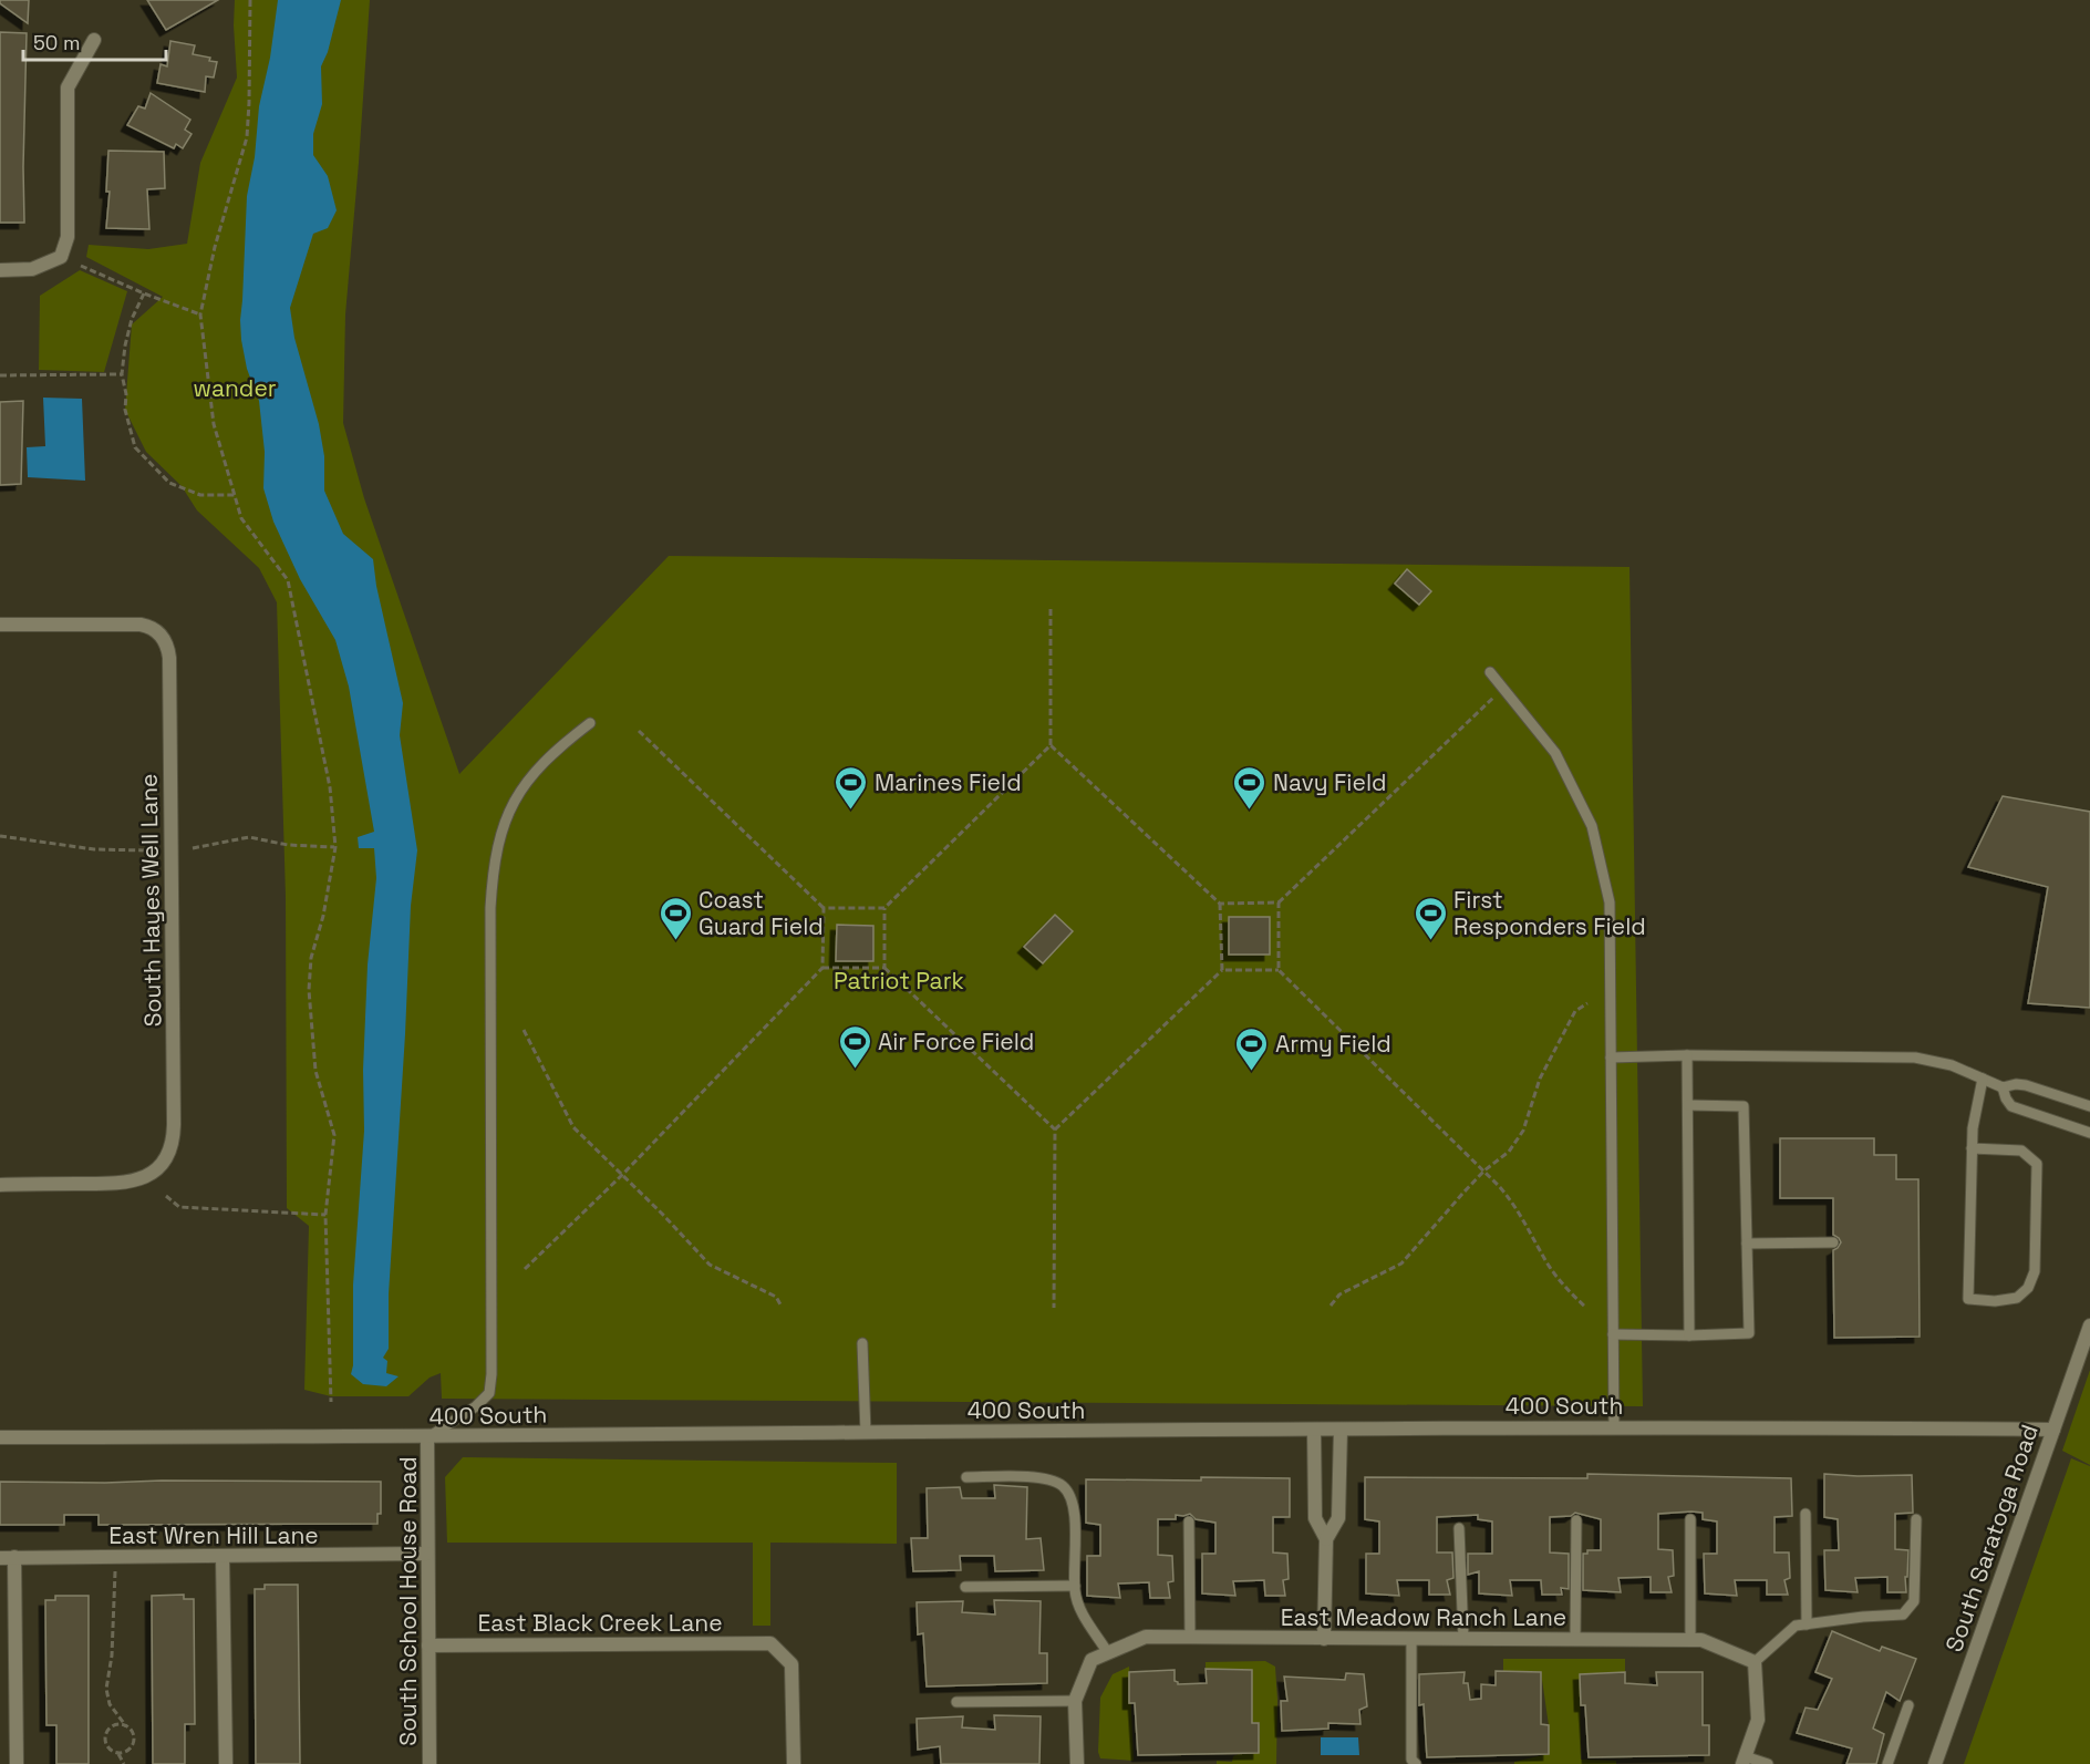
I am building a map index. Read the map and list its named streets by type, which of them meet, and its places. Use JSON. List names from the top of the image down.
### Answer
{
  "streets": {
    "street": [
      "South Hayes Well Lane",
      "400 South",
      "East Wren Hill Lane",
      "South Saratoga Road",
      "South School House Road",
      "East Meadow Ranch Lane",
      "East Black Creek Lane"
    ]
  },
  "crossings": [
    ["400 South", "South Saratoga Road"],
    ["400 South", "South School House Road"],
    ["East Wren Hill Lane", "South School House Road"],
    ["South School House Road", "East Black Creek Lane"]
  ],
  "parks": ["wander", "Patriot Park"],
  "places": {
    "sports": [
      "Marines Field",
      "Navy Field",
      "Coast Guard Field",
      "First Responders Field",
      "Air Force Field",
      "Army Field"
    ]
  },
  "scale_bar": "50 m"
}
